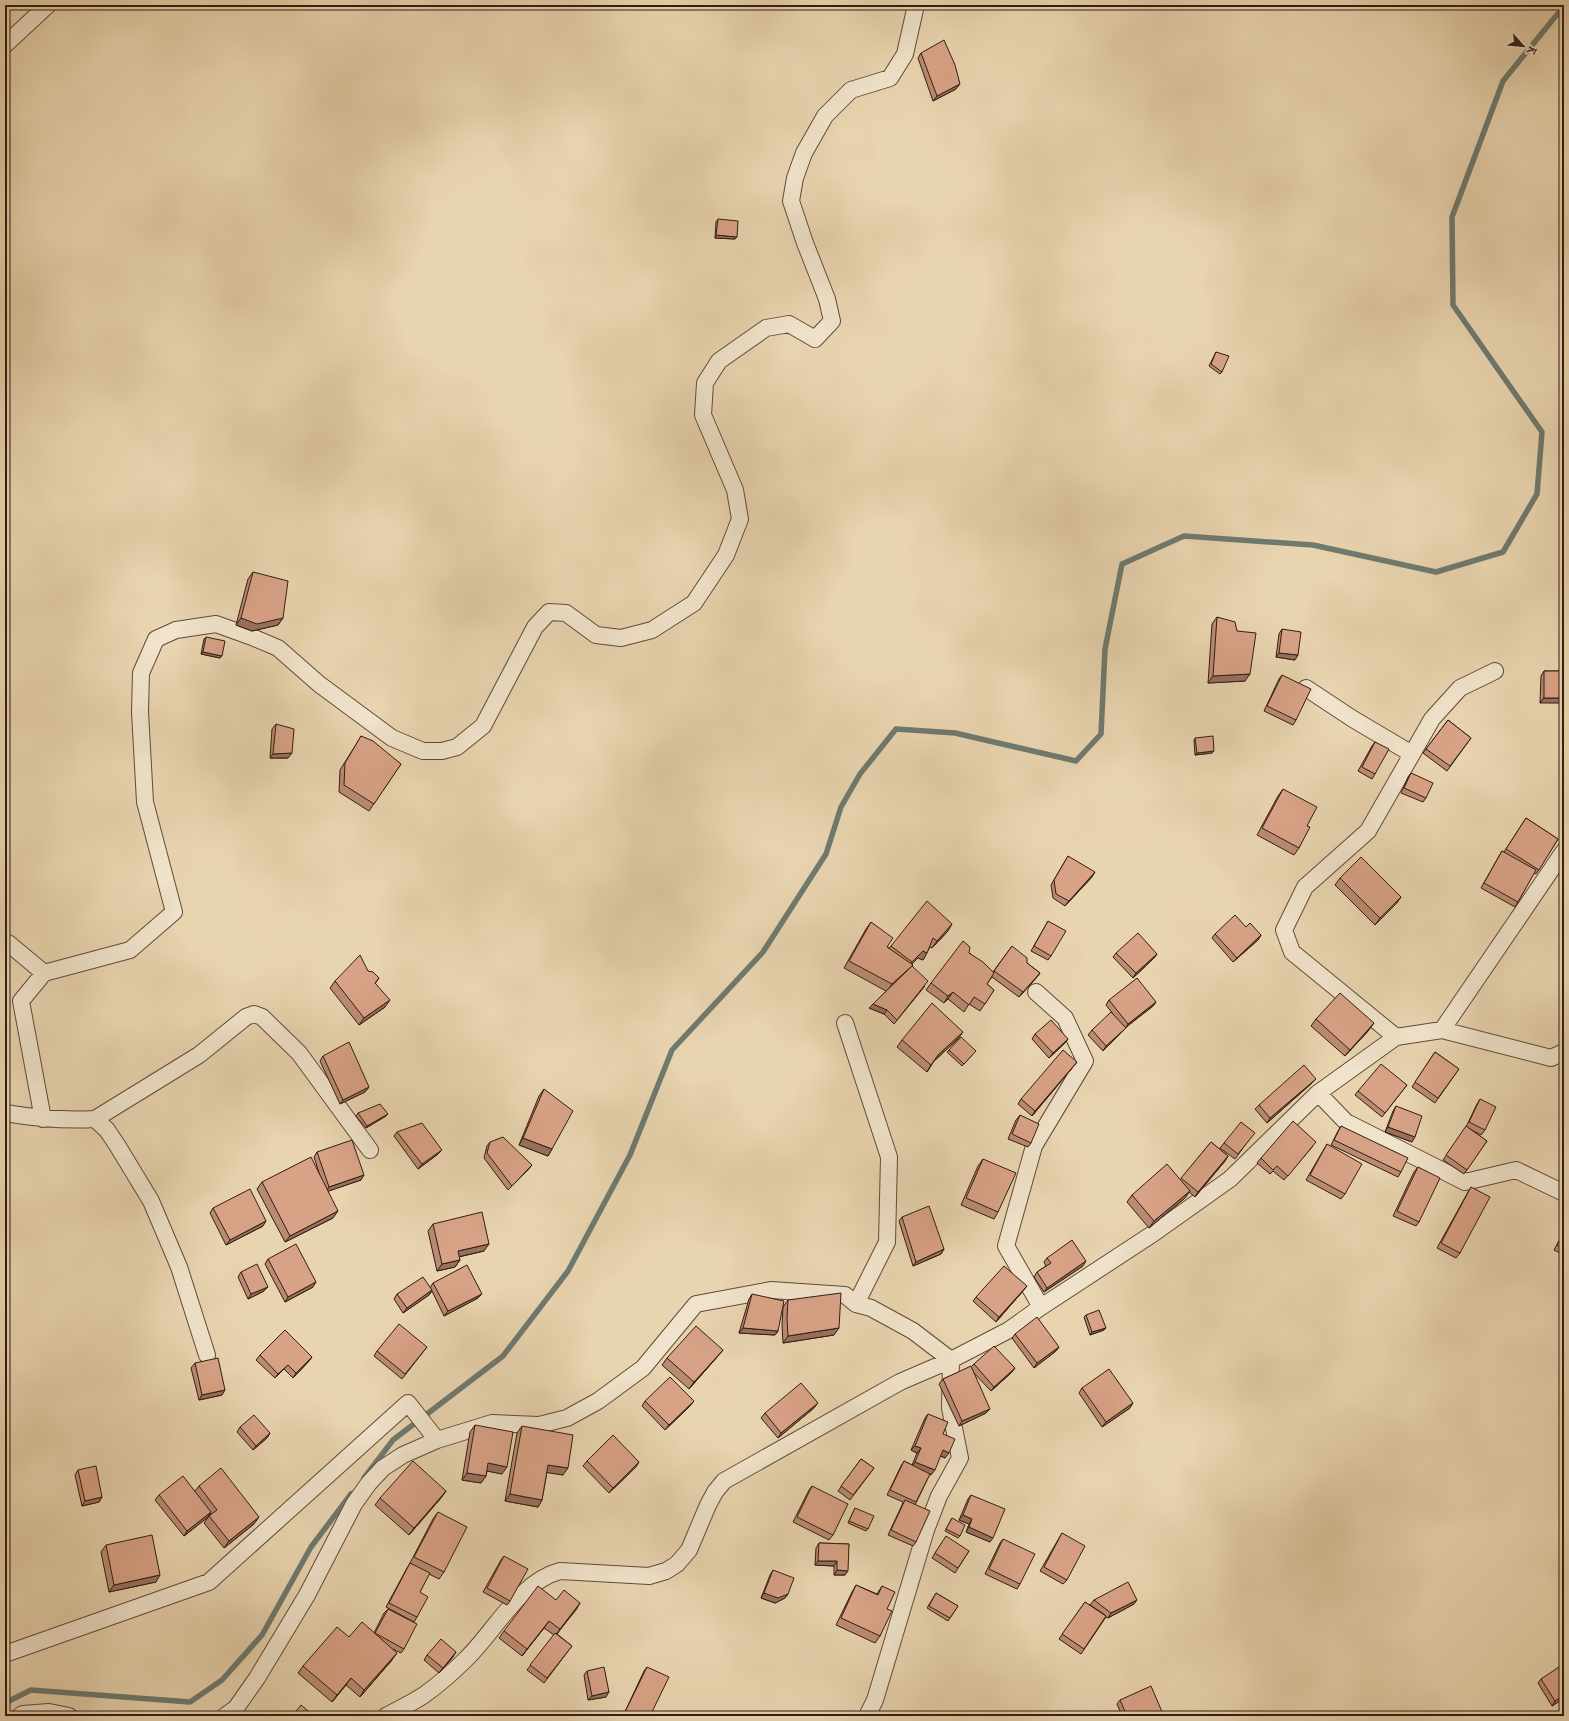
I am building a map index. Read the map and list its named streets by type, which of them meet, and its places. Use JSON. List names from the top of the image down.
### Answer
{
  "north": "bottom right"
}
